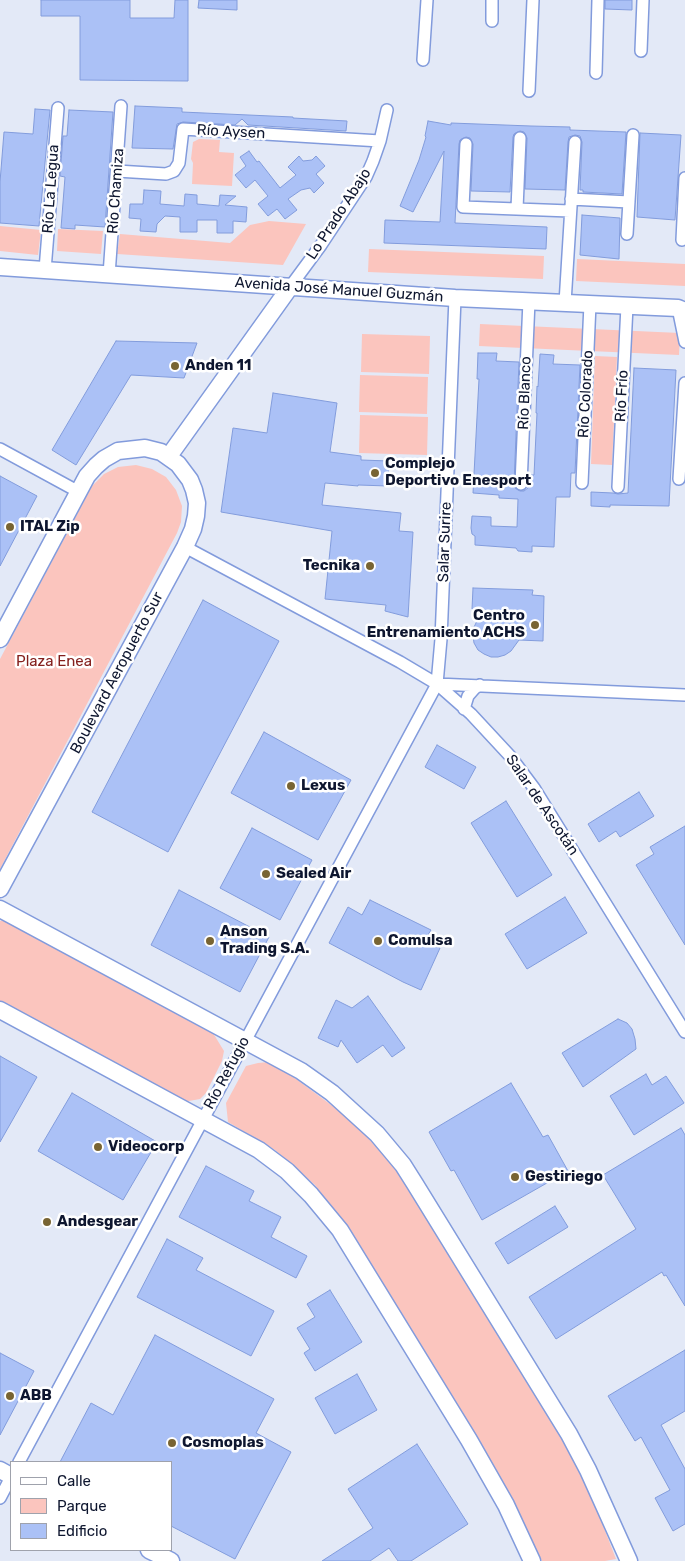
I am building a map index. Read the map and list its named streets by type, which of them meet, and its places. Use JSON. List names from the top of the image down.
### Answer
{
  "streets": {
    "street": [
      "Río Aysen",
      "Río La Legua",
      "Río Chamiza",
      "Lo Prado Abajo",
      "Avenida José Manuel Guzmán",
      "Río Blanco",
      "Río Colorado",
      "Río Frío",
      "Salar Surire",
      "Boulevard Aeropuerto Sur",
      "Salar de Ascotán",
      "Río Refugio"
    ]
  },
  "crossings": [
    ["Río Aysen", "Río Chamiza"],
    ["Río Aysen", "Lo Prado Abajo"],
    ["Río La Legua", "Avenida José Manuel Guzmán"],
    ["Río Chamiza", "Avenida José Manuel Guzmán"],
    ["Lo Prado Abajo", "Avenida José Manuel Guzmán"],
    ["Lo Prado Abajo", "Boulevard Aeropuerto Sur"],
    ["Avenida José Manuel Guzmán", "Río Blanco"],
    ["Avenida José Manuel Guzmán", "Río Colorado"],
    ["Avenida José Manuel Guzmán", "Río Frío"],
    ["Avenida José Manuel Guzmán", "Salar Surire"],
    ["Salar Surire", "Salar de Ascotán"],
    ["Salar Surire", "Río Refugio"],
    ["Boulevard Aeropuerto Sur", "Salar de Ascotán"],
    ["Salar de Ascotán", "Río Refugio"]
  ],
  "parks": ["Plaza Enea"],
  "places": [
    "Anden 11",
    "Complejo Deportivo Enesport",
    "ITAL Zip",
    "Tecnika",
    "Centro Entrenamiento ACHS",
    "Lexus",
    "Sealed Air",
    "Anson Trading S.A.",
    "Comulsa",
    "Videocorp",
    "Gestiriego",
    "Andesgear",
    "ABB",
    "Cosmoplas"
  ],
  "legend": ["Calle", "Parque", "Edificio"]
}
